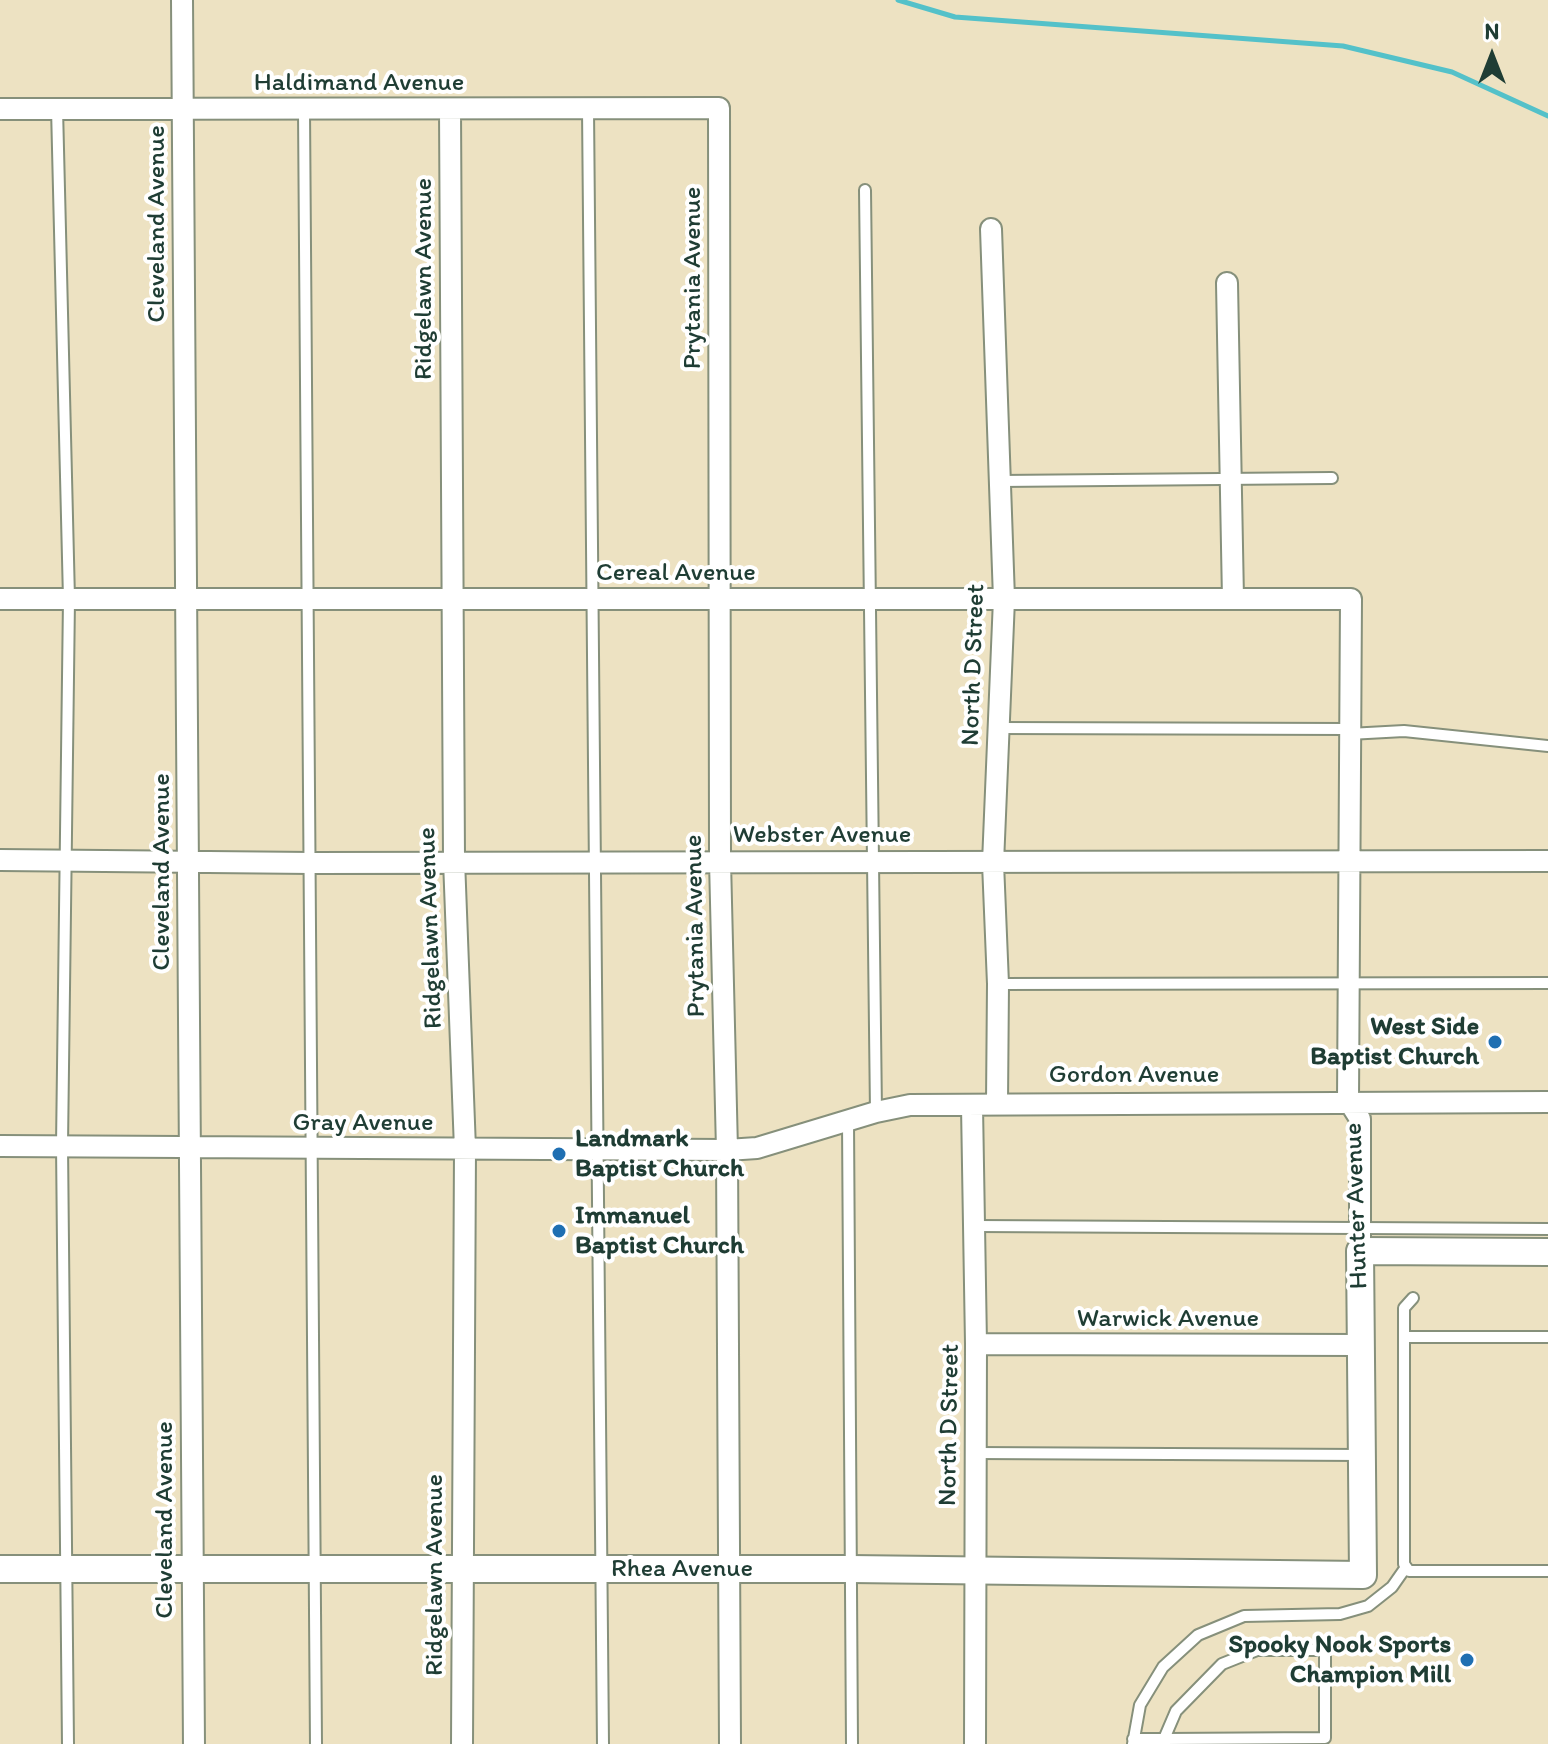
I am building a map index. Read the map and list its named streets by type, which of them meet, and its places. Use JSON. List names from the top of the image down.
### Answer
{
  "streets": {
    "street": [
      "Haldimand Avenue",
      "Cleveland Avenue",
      "Prytania Avenue",
      "Ridgelawn Avenue",
      "Cereal Avenue",
      "North D Street",
      "Webster Avenue",
      "Gordon Avenue",
      "Gray Avenue",
      "Hunter Avenue",
      "Warwick Avenue",
      "Rhea Avenue"
    ]
  },
  "crossings": [
    ["Haldimand Avenue", "Cleveland Avenue"],
    ["Haldimand Avenue", "Prytania Avenue"],
    ["Haldimand Avenue", "Ridgelawn Avenue"],
    ["Cleveland Avenue", "Cereal Avenue"],
    ["Cleveland Avenue", "Webster Avenue"],
    ["Cleveland Avenue", "Gray Avenue"],
    ["Cleveland Avenue", "Rhea Avenue"],
    ["Prytania Avenue", "Cereal Avenue"],
    ["Prytania Avenue", "Webster Avenue"],
    ["Prytania Avenue", "Gordon Avenue"],
    ["Prytania Avenue", "Gray Avenue"],
    ["Prytania Avenue", "Rhea Avenue"],
    ["Ridgelawn Avenue", "Cereal Avenue"],
    ["Ridgelawn Avenue", "Webster Avenue"],
    ["Ridgelawn Avenue", "Gray Avenue"],
    ["Ridgelawn Avenue", "Rhea Avenue"],
    ["Cereal Avenue", "North D Street"],
    ["Cereal Avenue", "Hunter Avenue"],
    ["North D Street", "Webster Avenue"],
    ["North D Street", "Gordon Avenue"],
    ["North D Street", "Warwick Avenue"],
    ["North D Street", "Rhea Avenue"],
    ["Webster Avenue", "Hunter Avenue"],
    ["Gordon Avenue", "Gray Avenue"],
    ["Gordon Avenue", "Hunter Avenue"],
    ["Hunter Avenue", "Warwick Avenue"],
    ["Hunter Avenue", "Rhea Avenue"]
  ],
  "places": [
    "West Side Baptist Church",
    "Landmark Baptist Church",
    "Immanuel Baptist Church",
    "Spooky Nook Sports Champion Mill"
  ],
  "north": "top"
}
